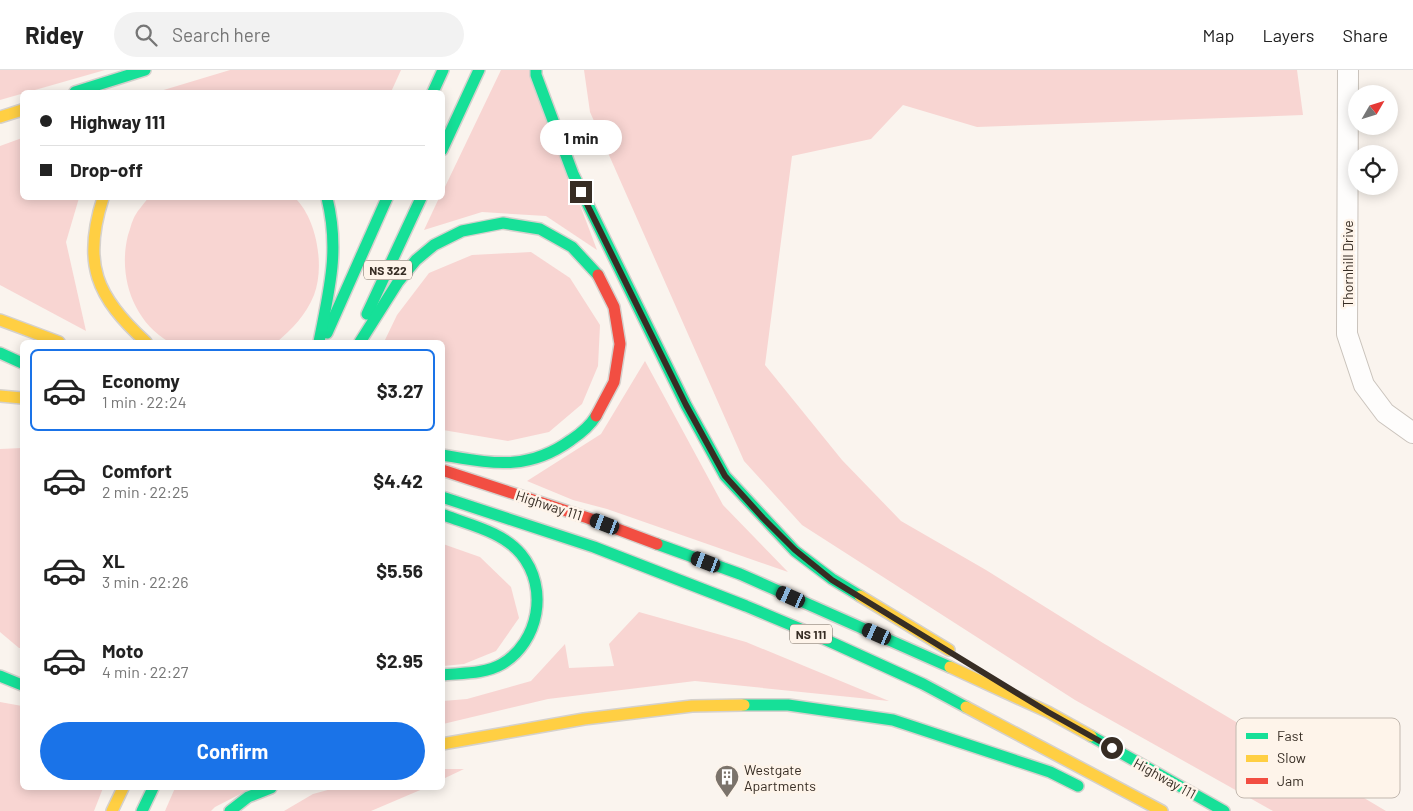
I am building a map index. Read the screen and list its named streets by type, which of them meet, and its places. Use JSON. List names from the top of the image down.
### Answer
{
  "streets": {
    "main road": ["NS 322", "Highway 111", "NS 111"],
    "street": ["Thornhill Drive"]
  },
  "places": {
    "building": ["Westgate Apartments"]
  },
  "legend": ["Fast", "Slow", "Jam"],
  "north": "top right",
  "page": {
    "header": "Ridey",
    "search": "Search here",
    "nav": ["Map", "Layers", "Share"],
    "banner": ["Highway 111", "Drop-off"],
    "bubble": "1 min",
    "list": [
      {
        "name": "Economy",
        "note": "1 min · 22:24",
        "value": "$3.27"
      },
      {
        "name": "Comfort",
        "note": "2 min · 22:25",
        "value": "$4.42"
      },
      {
        "name": "XL",
        "note": "3 min · 22:26",
        "value": "$5.56"
      },
      {
        "name": "Moto",
        "note": "4 min · 22:27",
        "value": "$2.95"
      }
    ],
    "buttons": "Confirm"
  }
}
